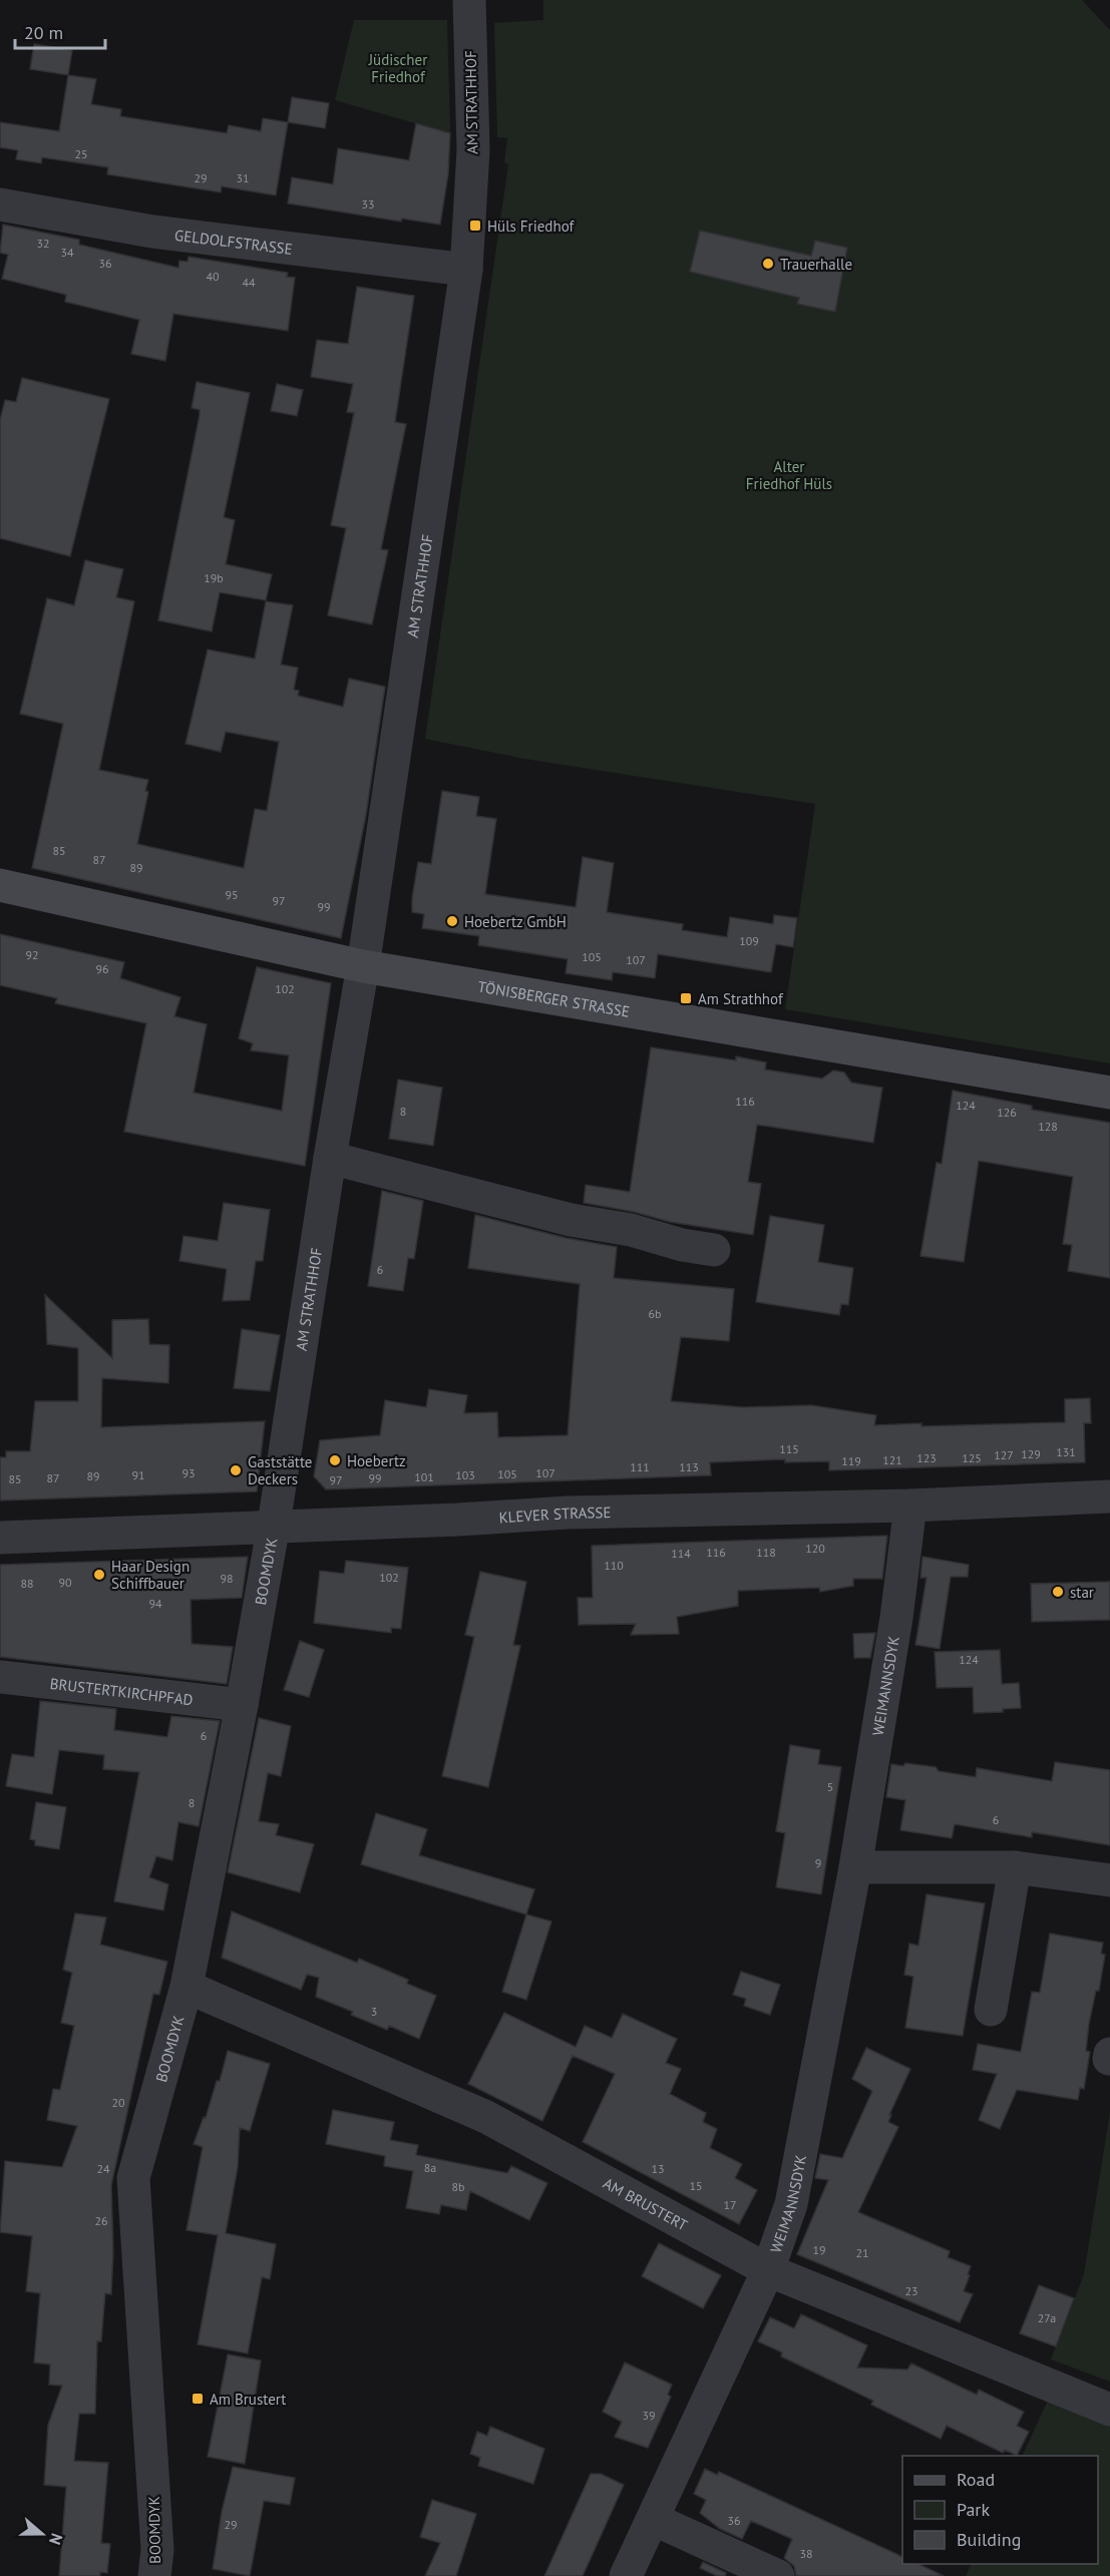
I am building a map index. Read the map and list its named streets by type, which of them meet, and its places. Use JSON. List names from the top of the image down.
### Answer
{
  "streets": {
    "street": [
      "AM STRATHHOF",
      "GELDOLFSTRASSE",
      "TÖNISBERGER STRASSE",
      "KLEVER STRASSE",
      "BOOMDYK",
      "WEIMANNSDYK",
      "BRUSTERTKIRCHPFAD",
      "AM BRUSTERT"
    ]
  },
  "crossings": [
    ["AM STRATHHOF", "GELDOLFSTRASSE"],
    ["AM STRATHHOF", "TÖNISBERGER STRASSE"],
    ["AM STRATHHOF", "KLEVER STRASSE"],
    ["AM STRATHHOF", "BOOMDYK"],
    ["KLEVER STRASSE", "BOOMDYK"],
    ["KLEVER STRASSE", "WEIMANNSDYK"],
    ["BOOMDYK", "BRUSTERTKIRCHPFAD"],
    ["BOOMDYK", "AM BRUSTERT"],
    ["WEIMANNSDYK", "AM BRUSTERT"]
  ],
  "parks": ["Jüdischer Friedhof", "Alter Friedhof Hüls"],
  "places": {
    "transit": ["Hüls Friedhof", "Am Strathhof", "Am Brustert"],
    "other": [
      "Trauerhalle",
      "Hoebertz GmbH",
      "Hoebertz",
      "Gaststätte Deckers",
      "Haar Design Schiffbauer",
      "star"
    ]
  },
  "house_numbers": [
    "25",
    "29",
    "31",
    "33",
    "32",
    "34",
    "36",
    "40",
    "44",
    "19b",
    "85",
    "87",
    "89",
    "95",
    "97",
    "99",
    "109",
    "92",
    "105",
    "107",
    "96",
    "102",
    "116",
    "124",
    "8",
    "126",
    "128",
    "6",
    "6b",
    "115",
    "131",
    "129",
    "127",
    "123",
    "125",
    "121",
    "119",
    "111",
    "113",
    "93",
    "107",
    "105",
    "91",
    "103",
    "89",
    "101",
    "87",
    "99",
    "85",
    "97",
    "120",
    "116",
    "118",
    "114",
    "110",
    "102",
    "98",
    "90",
    "88",
    "94",
    "124",
    "6",
    "5",
    "8",
    "6",
    "9",
    "3",
    "20",
    "8a",
    "24",
    "13",
    "15",
    "8b",
    "17",
    "26",
    "19",
    "21",
    "23",
    "27a",
    "39",
    "36",
    "29",
    "38"
  ],
  "legend": ["Road", "Park", "Building"],
  "scale_bar": "20 m",
  "north": "right"
}
